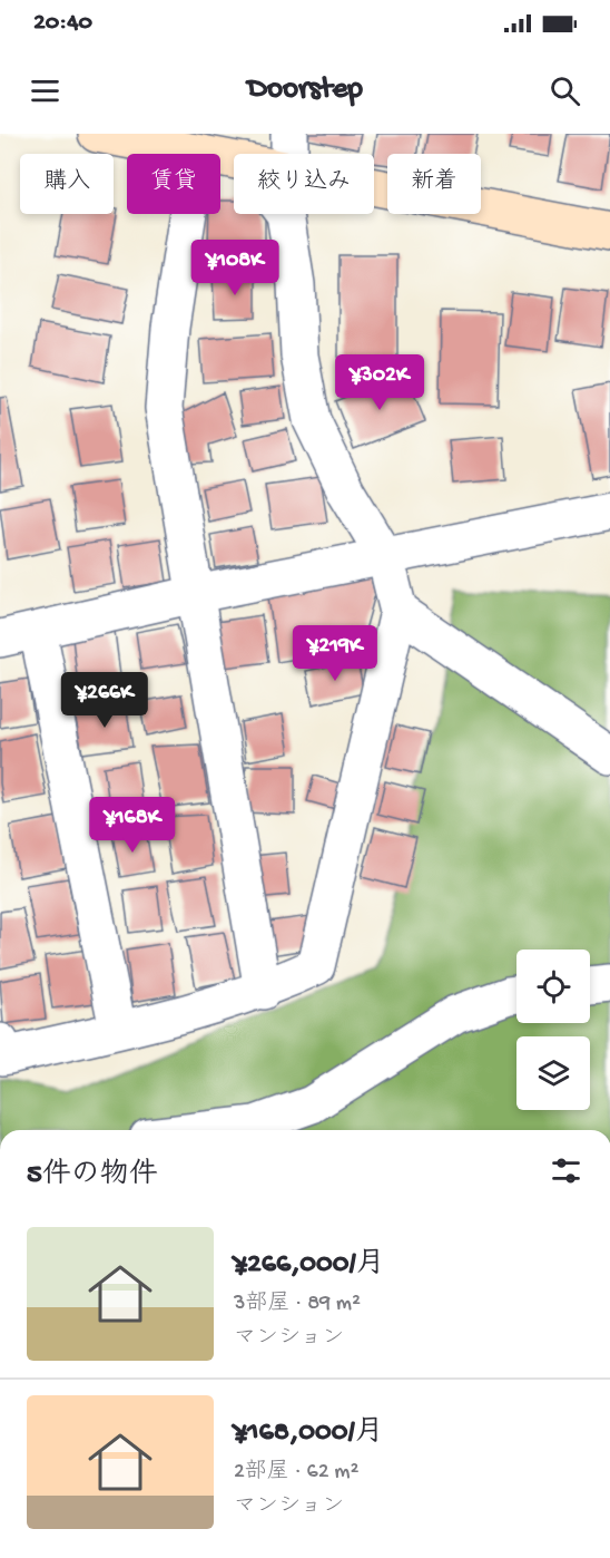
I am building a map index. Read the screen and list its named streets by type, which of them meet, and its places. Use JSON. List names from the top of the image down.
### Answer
{
  "page": {
    "status": "20:40",
    "header": "Doorstep",
    "chip": [
      "購入",
      "賃貸",
      "絞り込み",
      "新着"
    ],
    "price": [
      "¥108K",
      "¥302K",
      "¥219K",
      "¥266K",
      "¥168K"
    ],
    "heading": "5件の物件",
    "list": [
      {
        "name": "¥266,000/月",
        "note": "3部屋 · 89 m² · マンション"
      },
      {
        "name": "¥168,000/月",
        "note": "2部屋 · 62 m² · マンション"
      }
    ]
  }
}
